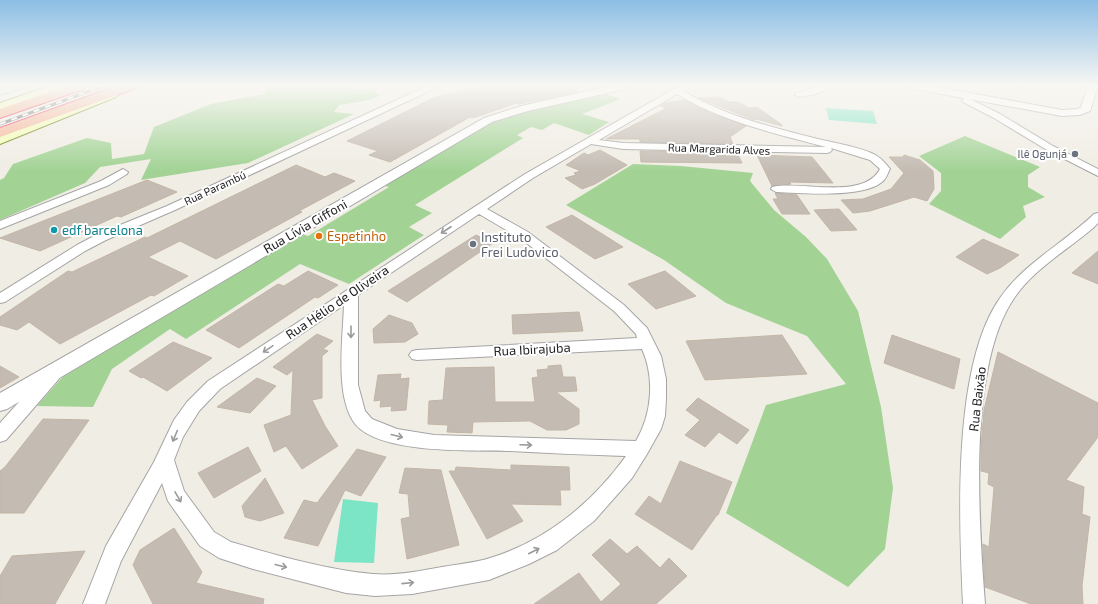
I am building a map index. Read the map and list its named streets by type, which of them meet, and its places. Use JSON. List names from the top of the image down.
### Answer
{
  "streets": {
    "street": [
      "Rua Margarida Alves",
      "Rua Parambú",
      "Rua Lívia Giffoni",
      "Rua Hélio de Oliveira",
      "Rua Ibirajuba",
      "Rua Baixão"
    ]
  },
  "crossings": [
    ["Rua Margarida Alves", "Rua Hélio de Oliveira"]
  ],
  "one_way": ["Rua Hélio de Oliveira"],
  "places": [
    "Ilê Ogunjá",
    "edf barcelona",
    "Espetinho",
    "Instituto Frei Ludovico"
  ]
}
